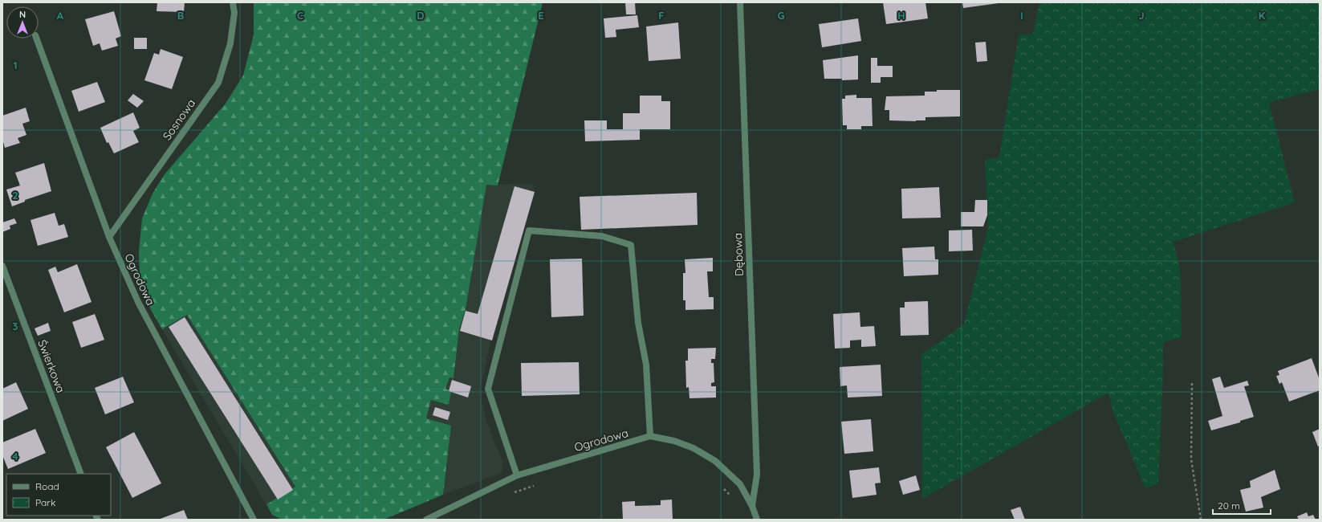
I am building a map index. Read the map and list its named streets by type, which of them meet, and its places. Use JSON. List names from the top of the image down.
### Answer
{
  "streets": {
    "street": [
      "Sosnowa",
      "Dębowa",
      "Ogrodowa",
      "Świerkowa"
    ]
  },
  "crossings": [
    ["Sosnowa", "Ogrodowa"],
    ["Dębowa", "Ogrodowa"]
  ],
  "legend": ["Road", "Park"],
  "scale_bar": "20 m",
  "north": "top",
  "grid": {
    "columns": [
      "A",
      "B",
      "C",
      "D",
      "E",
      "F",
      "G",
      "H",
      "I",
      "J",
      "K"
    ],
    "rows": [
      "1",
      "2",
      "3",
      "4"
    ]
  }
}
